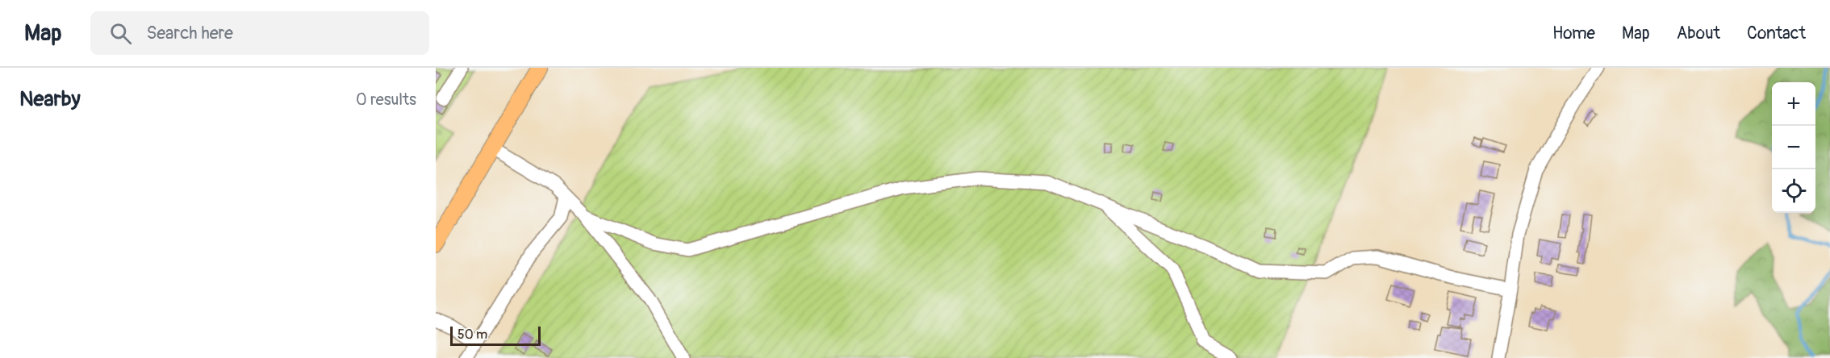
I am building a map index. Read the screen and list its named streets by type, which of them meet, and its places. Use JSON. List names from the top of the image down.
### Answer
{
  "scale_bar": "50 m",
  "page": {
    "header": "Map",
    "search": "Search here",
    "nav": [
      "Home",
      "Map",
      "About",
      "Contact"
    ],
    "heading": ["Nearby", "0 results"],
    "map_buttons": ["+", "−"],
    "scale": "50 m"
  }
}
